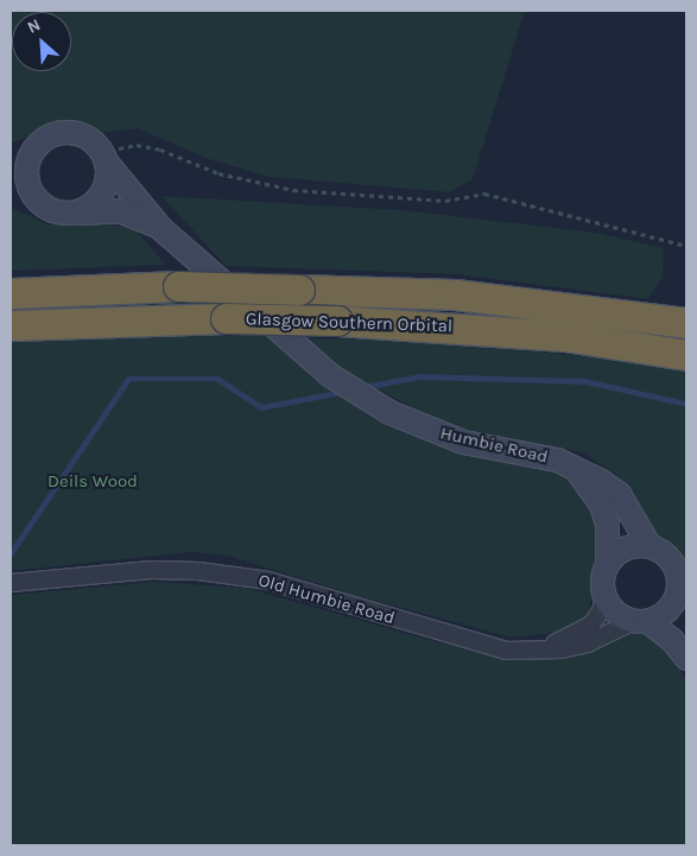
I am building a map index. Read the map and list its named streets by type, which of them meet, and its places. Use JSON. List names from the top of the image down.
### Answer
{
  "streets": {
    "highway": ["Glasgow Southern Orbital"],
    "street": ["Humbie Road", "Old Humbie Road"]
  },
  "parks": ["Deils Wood"],
  "north": "top left"
}
